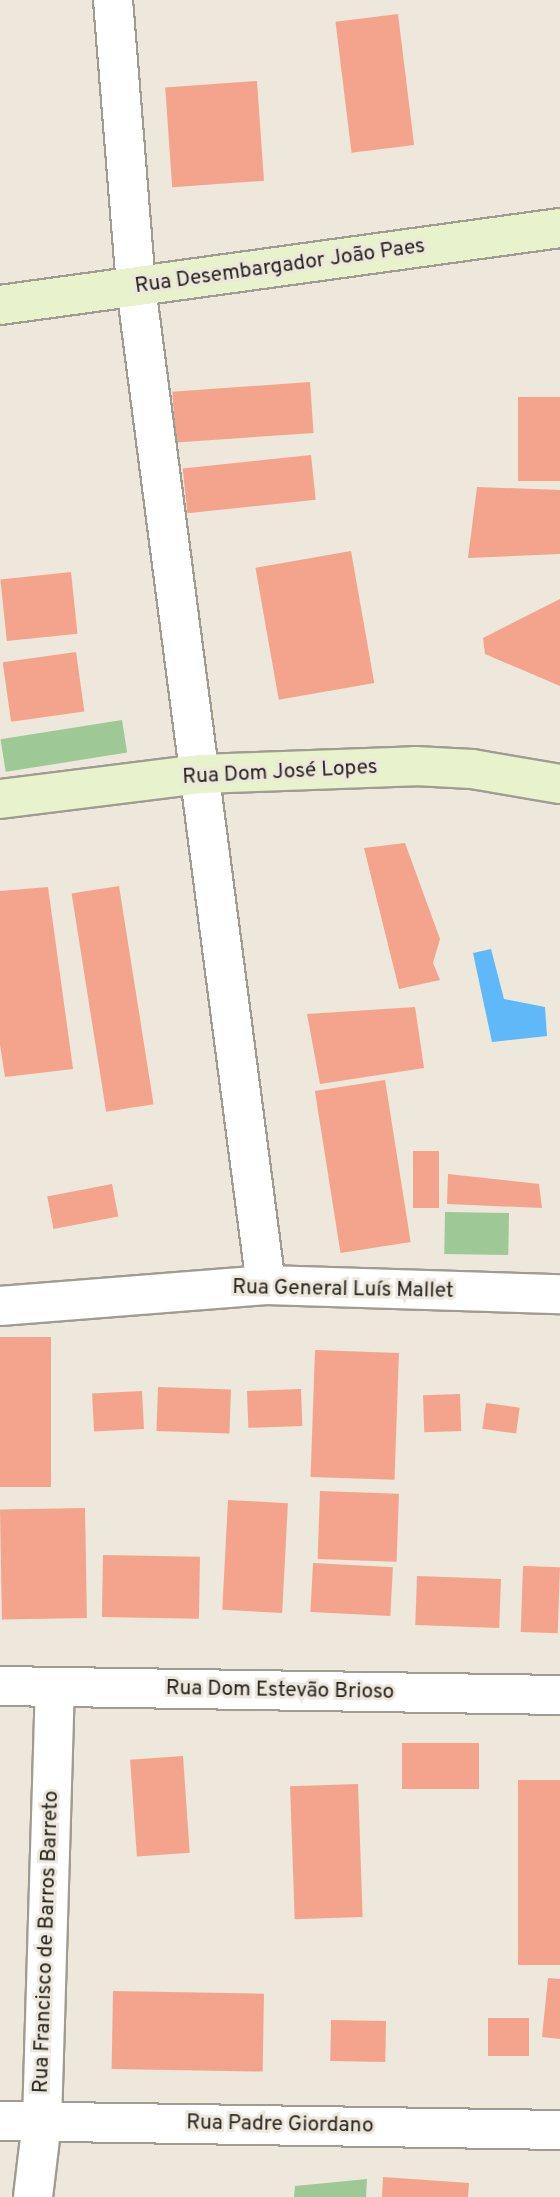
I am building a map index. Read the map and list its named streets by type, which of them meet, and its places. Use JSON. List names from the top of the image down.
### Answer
{
  "streets": {
    "street": [
      "Rua Desembargador João Paes",
      "Rua Dom José Lopes",
      "Rua General Luís Mallet",
      "Rua Dom Estevão Brioso",
      "Rua Francisco de Barros Barreto",
      "Rua Padre Giordano"
    ]
  },
  "crossings": [
    ["Rua Dom Estevão Brioso", "Rua Francisco de Barros Barreto"],
    ["Rua Francisco de Barros Barreto", "Rua Padre Giordano"]
  ]
}
